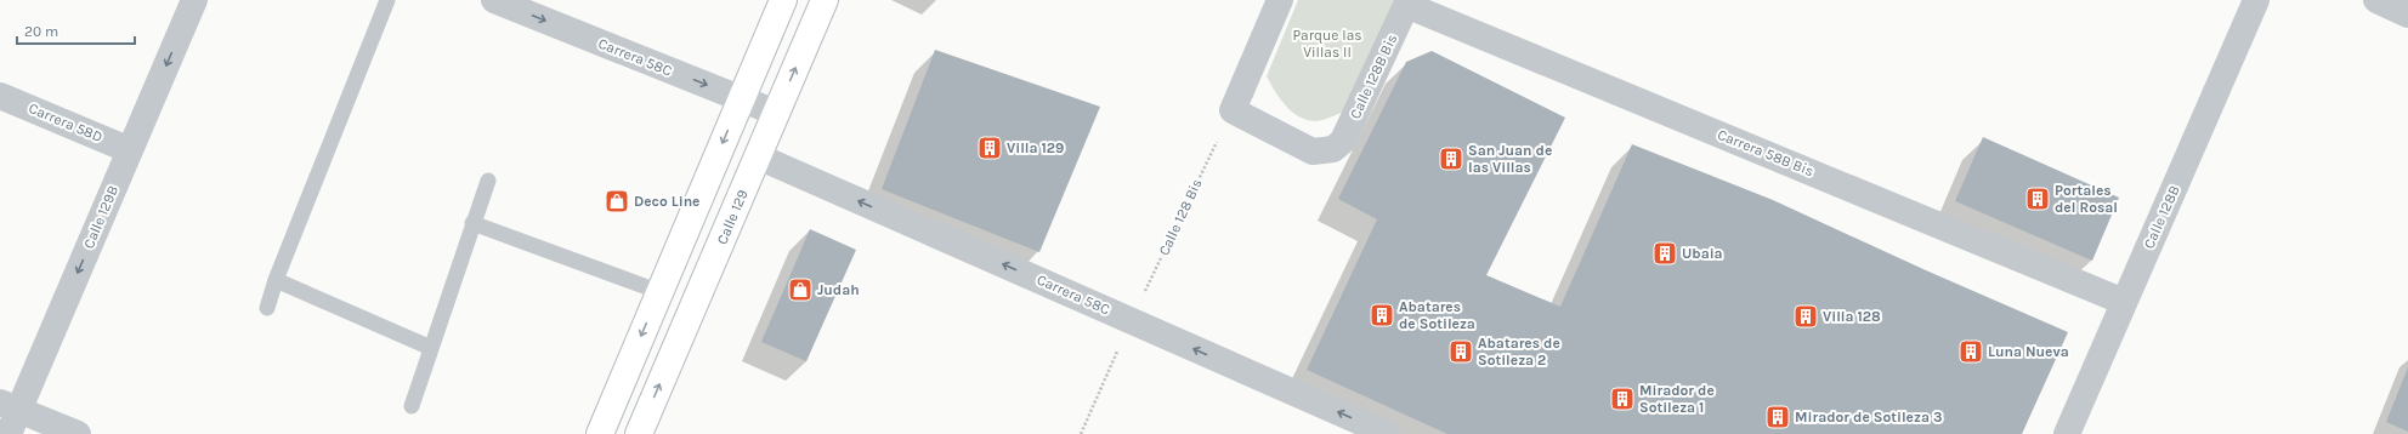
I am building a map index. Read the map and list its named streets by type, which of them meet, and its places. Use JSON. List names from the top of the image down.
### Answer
{
  "streets": {
    "main road": ["Calle 129"],
    "street": [
      "Carrera 58C",
      "Calle 128B Bis",
      "Carrera 58D",
      "Carrera 58B Bis",
      "Calle 129B",
      "Calle 128B"
    ],
    "path": ["Calle 128 Bis"]
  },
  "crossings": [
    ["Carrera 58C", "Calle 129"],
    ["Carrera 58C", "Calle 128 Bis"],
    ["Calle 128B Bis", "Carrera 58B Bis"],
    ["Calle 128B Bis", "Calle 128 Bis"],
    ["Carrera 58D", "Calle 129B"],
    ["Carrera 58B Bis", "Calle 128B"]
  ],
  "one_way": ["Calle 129B"],
  "parks": ["Parque las Villas II"],
  "places": {
    "building": [
      "Villa 129",
      "San Juan de las Villas",
      "Portales del Rosal",
      "Ubaia",
      "Abatares de Sotileza",
      "Villa 128",
      "Abatares de Sotileza 2",
      "Luna Nueva",
      "Mirador de Sotileza 1",
      "Mirador de Sotileza 3"
    ],
    "shop": ["Deco Line", "Judah"]
  },
  "scale_bar": "20 m"
}
